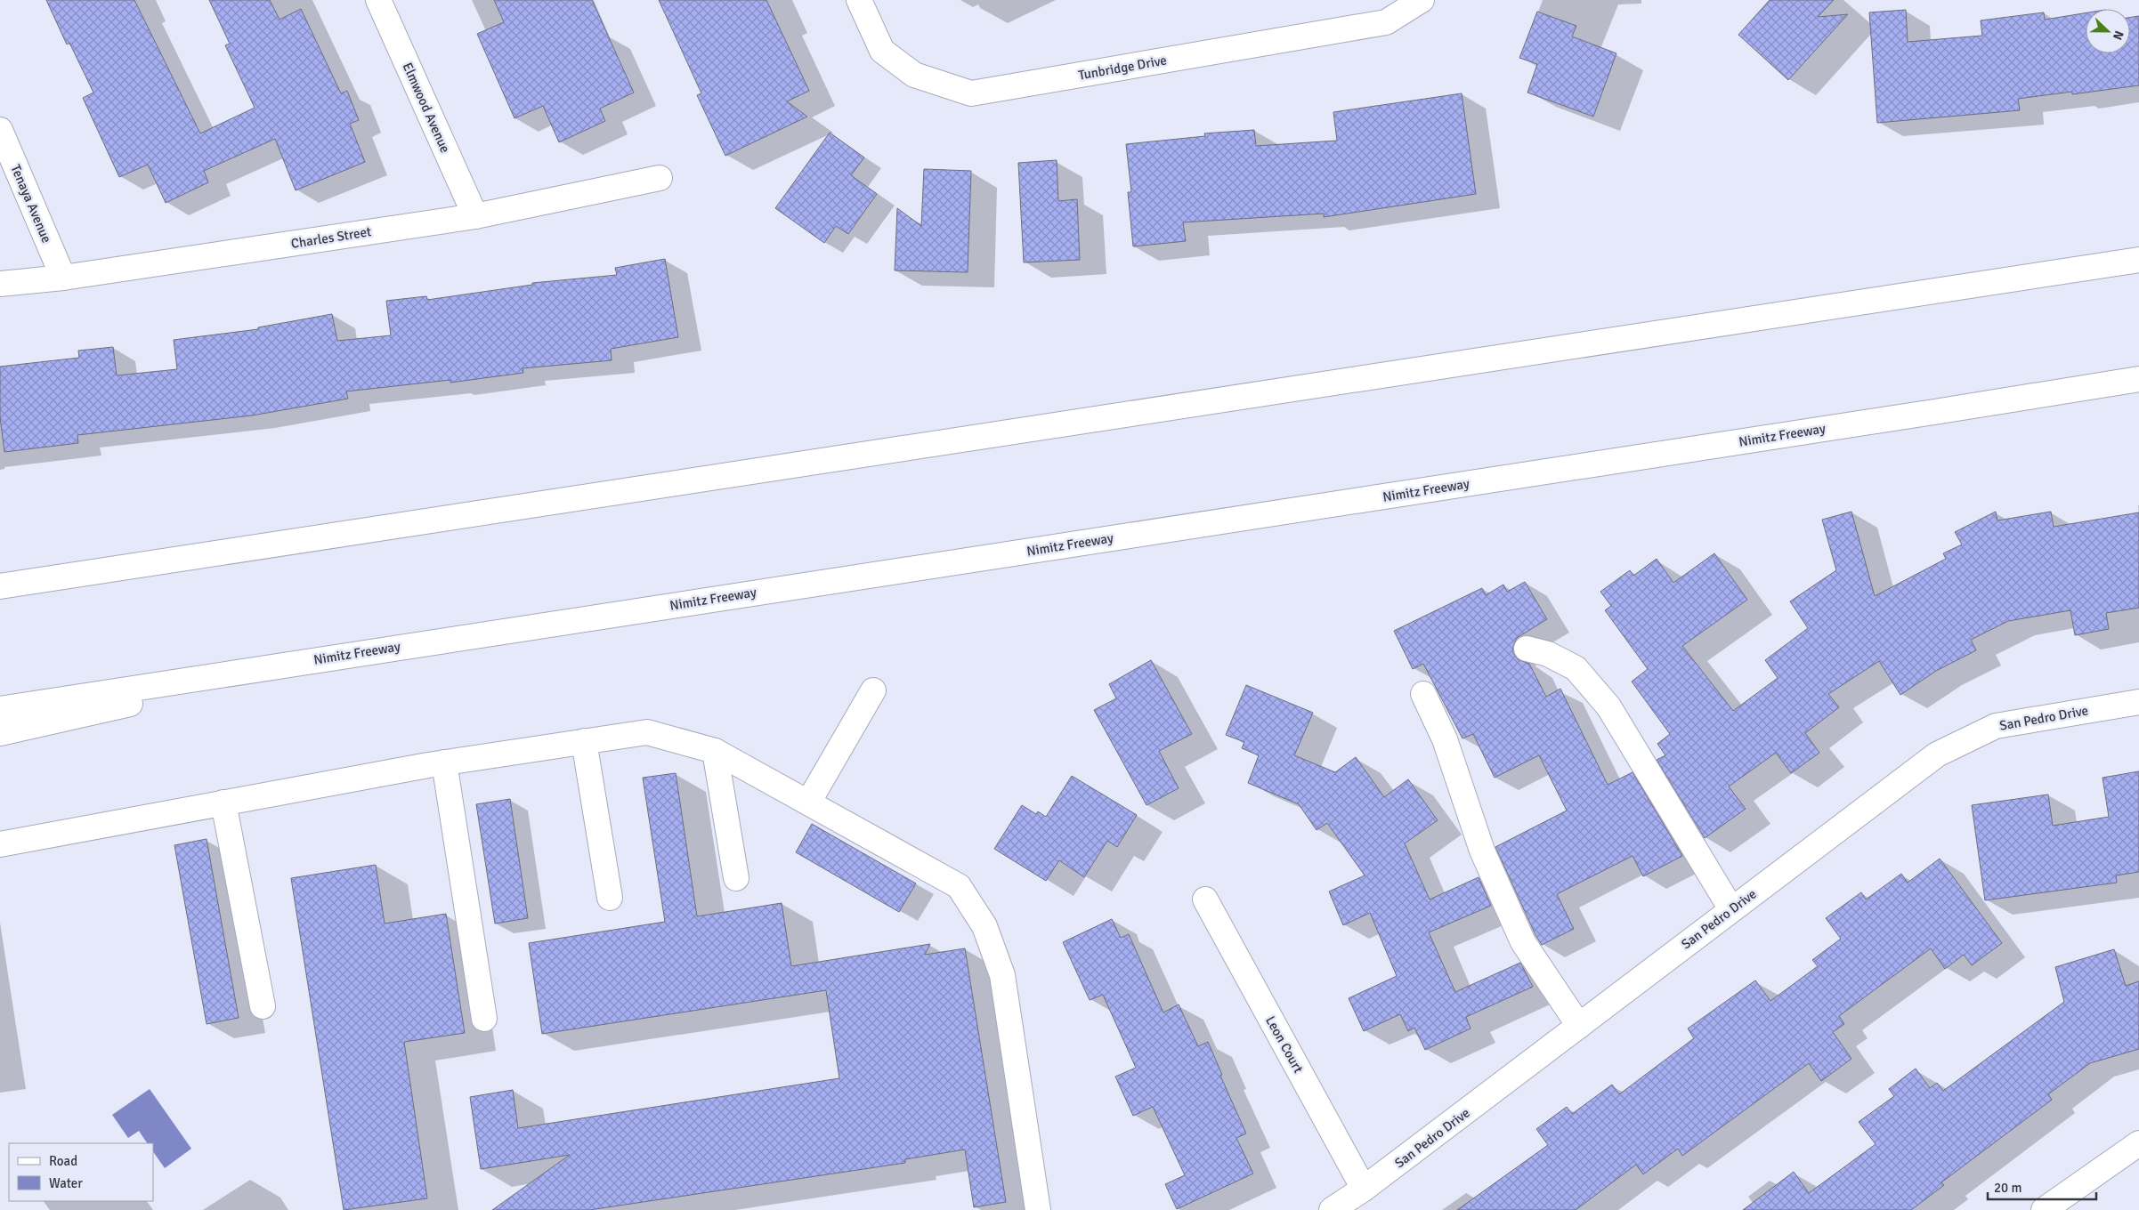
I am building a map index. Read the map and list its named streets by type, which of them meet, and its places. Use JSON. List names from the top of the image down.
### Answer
{
  "streets": {
    "main road": [
      "Tunbridge Drive",
      "Elmwood Avenue",
      "Tenaya Avenue",
      "Charles Street",
      "Nimitz Freeway",
      "San Pedro Drive",
      "Leon Court"
    ]
  },
  "crossings": [
    ["Elmwood Avenue", "Charles Street"],
    ["Tenaya Avenue", "Charles Street"],
    ["San Pedro Drive", "Leon Court"]
  ],
  "legend": ["Road", "Water"],
  "scale_bar": "20 m",
  "north": "right"
}
